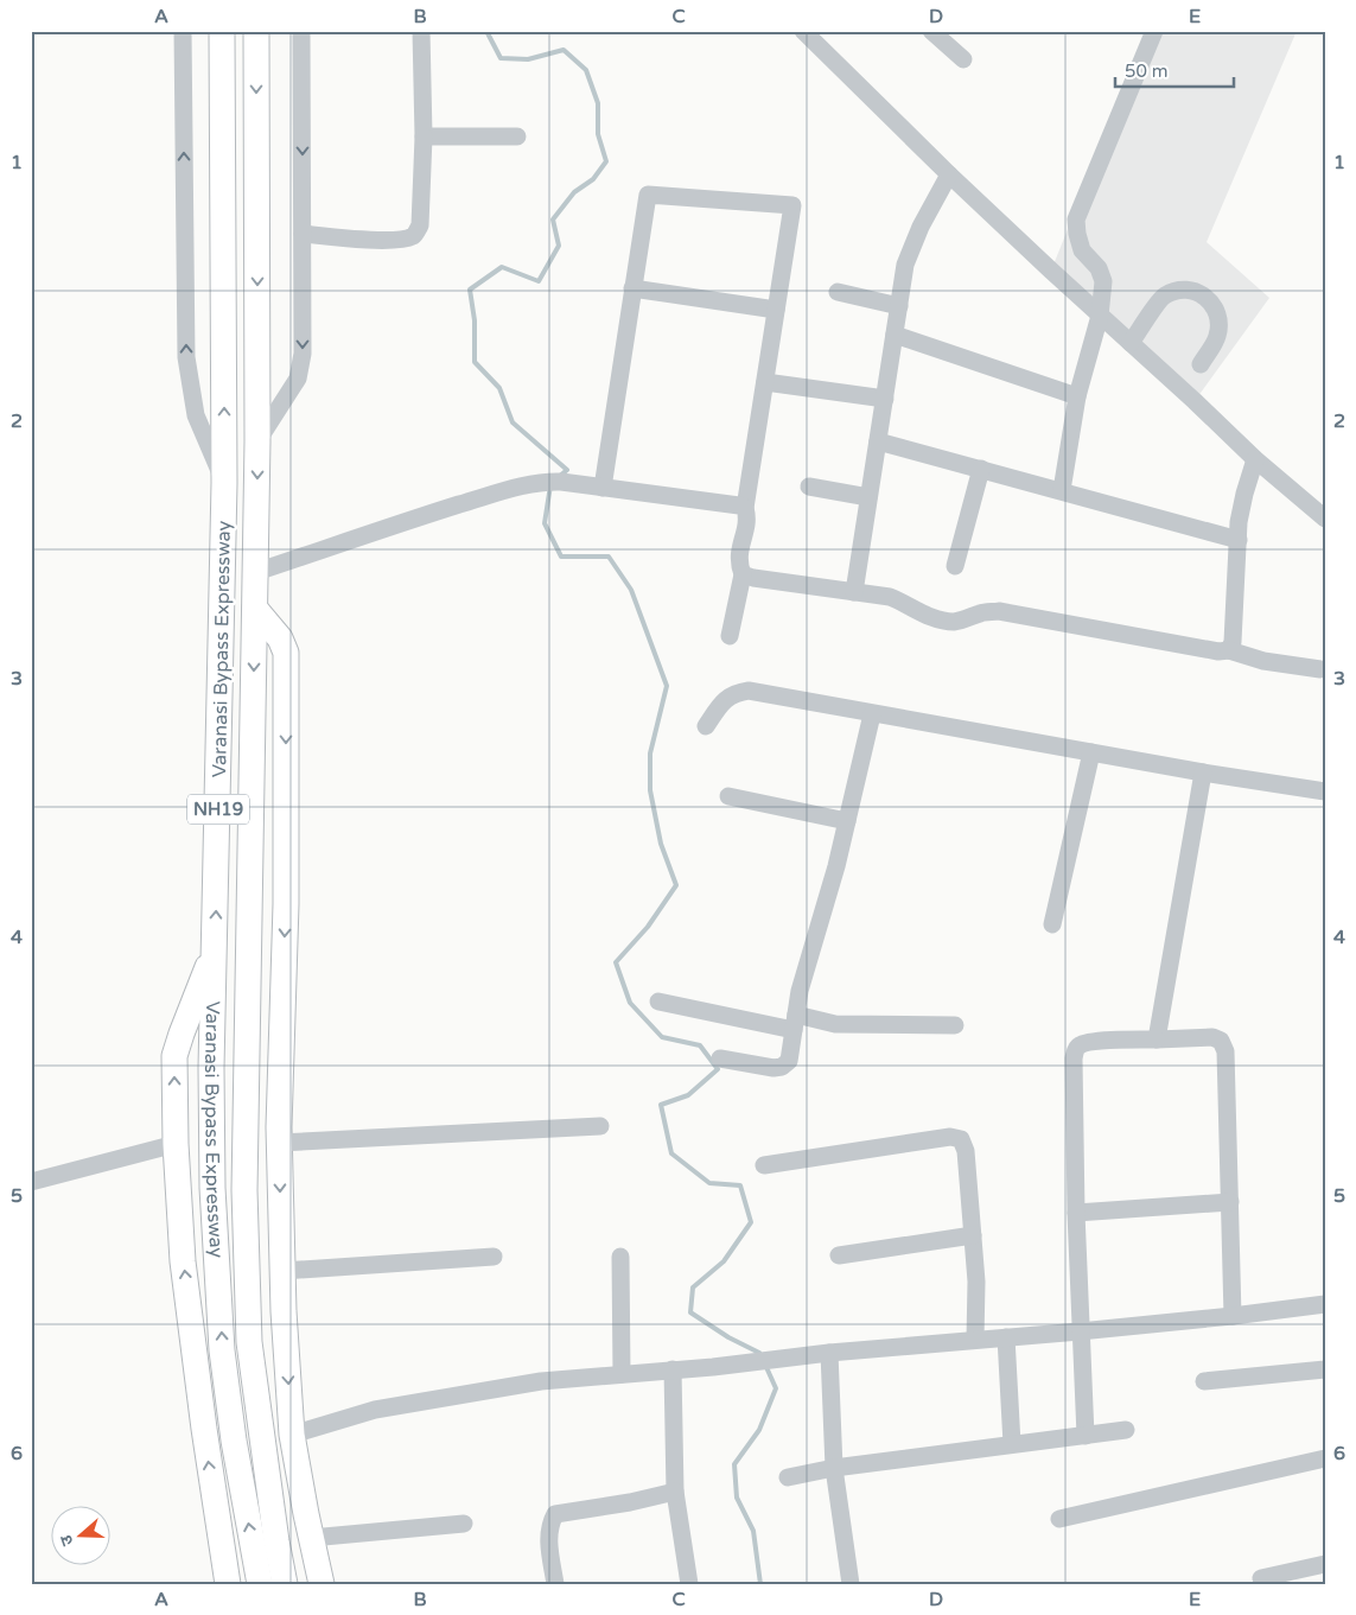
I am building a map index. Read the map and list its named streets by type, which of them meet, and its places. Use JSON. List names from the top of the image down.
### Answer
{
  "streets": {
    "highway": ["Varanasi Bypass Expressway", "NH19"]
  },
  "scale_bar": "50 m",
  "north": "left",
  "grid": {
    "columns": [
      "A",
      "B",
      "C",
      "D",
      "E"
    ],
    "rows": [
      "1",
      "2",
      "3",
      "4",
      "5",
      "6"
    ]
  }
}
